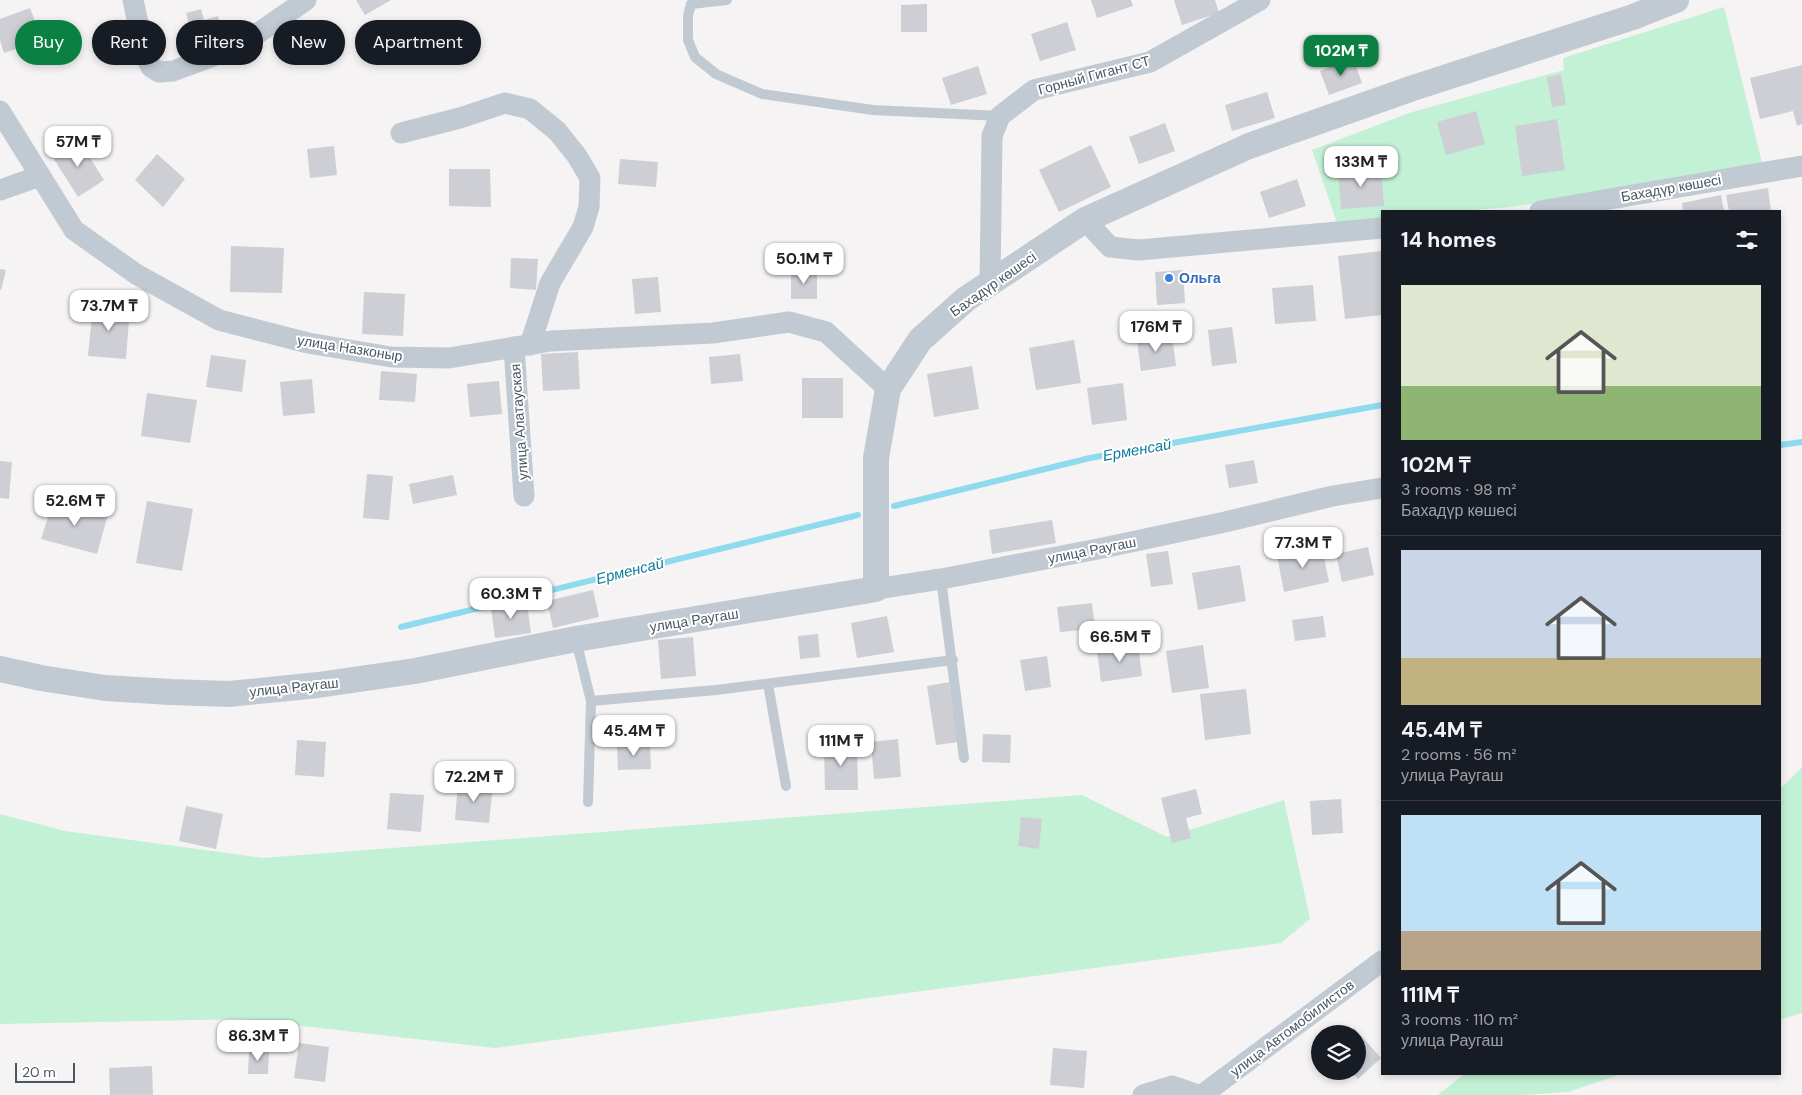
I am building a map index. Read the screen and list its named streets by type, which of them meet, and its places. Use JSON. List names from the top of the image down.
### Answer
{
  "streets": {
    "street": [
      "Горный Гигант СТ",
      "Бахадүр көшесі",
      "улица Назконыр",
      "улица Алатауская",
      "улица Раугаш",
      "улица Автомобилистов"
    ]
  },
  "crossings": [
    ["Бахадүр көшесі", "улица Назконыр"],
    ["Бахадүр көшесі", "улица Раугаш"],
    ["улица Назконыр", "улица Алатауская"]
  ],
  "water": ["Ерменсай"],
  "places": ["Ольга"],
  "scale_bar": "20 m",
  "page": {
    "chip": [
      "Buy",
      "Rent",
      "Filters",
      "New",
      "Apartment"
    ],
    "price": [
      "102M ₸",
      "57M ₸",
      "133M ₸",
      "50.1M ₸",
      "73.7M ₸",
      "176M ₸",
      "52.6M ₸",
      "77.3M ₸",
      "60.3M ₸",
      "66.5M ₸",
      "45.4M ₸",
      "111M ₸",
      "72.2M ₸",
      "86.3M ₸"
    ],
    "heading": "14 homes",
    "list": [
      {
        "name": "102M ₸",
        "note": "3 rooms · 98 m² · Бахадүр көшесі"
      },
      {
        "name": "45.4M ₸",
        "note": "2 rooms · 56 m² · улица Раугаш"
      },
      {
        "name": "111M ₸",
        "note": "3 rooms · 110 m² · улица Раугаш"
      }
    ],
    "scale": "20 m"
  }
}
